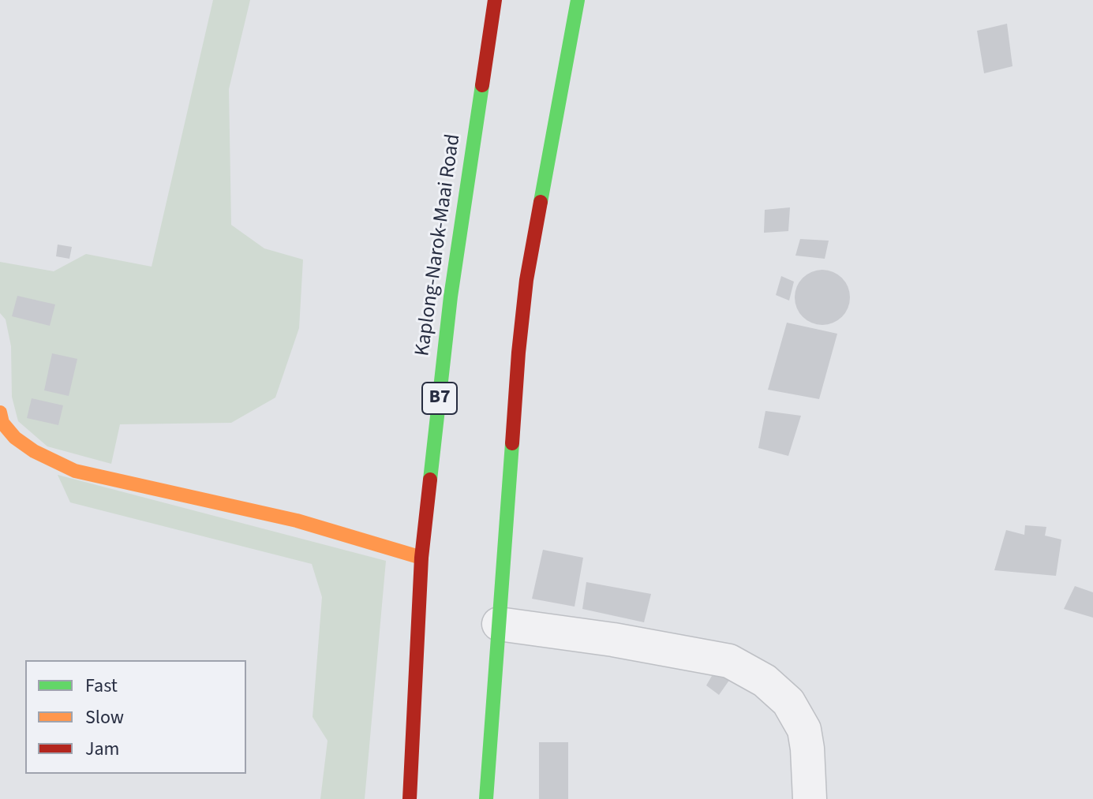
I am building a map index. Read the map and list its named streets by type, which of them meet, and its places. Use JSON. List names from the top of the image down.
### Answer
{
  "streets": {
    "main road": ["Kaplong-Narok-Maai Road", "B7"]
  },
  "legend": ["Fast", "Slow", "Jam"]
}
